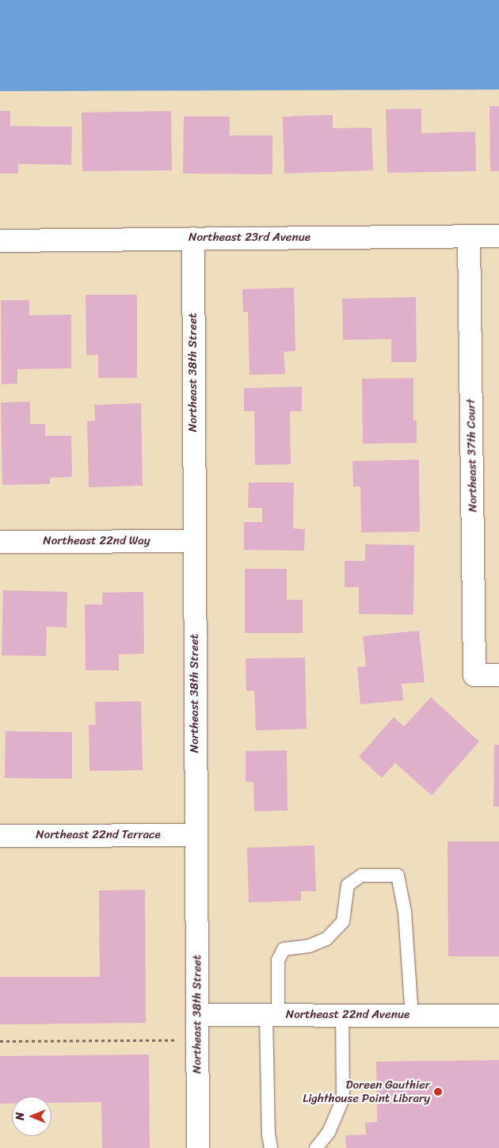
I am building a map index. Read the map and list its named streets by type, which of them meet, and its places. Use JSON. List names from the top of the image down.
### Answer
{
  "streets": {
    "street": [
      "Northeast 23rd Avenue",
      "Northeast 38th Street",
      "Northeast 37th Court",
      "Northeast 22nd Way",
      "Northeast 22nd Terrace",
      "Northeast 22nd Avenue"
    ]
  },
  "crossings": [
    ["Northeast 23rd Avenue", "Northeast 38th Street"],
    ["Northeast 23rd Avenue", "Northeast 37th Court"],
    ["Northeast 38th Street", "Northeast 22nd Way"],
    ["Northeast 38th Street", "Northeast 22nd Terrace"],
    ["Northeast 38th Street", "Northeast 22nd Avenue"]
  ],
  "places": ["Doreen Gauthier Lighthouse Point Library"],
  "north": "left"
}
